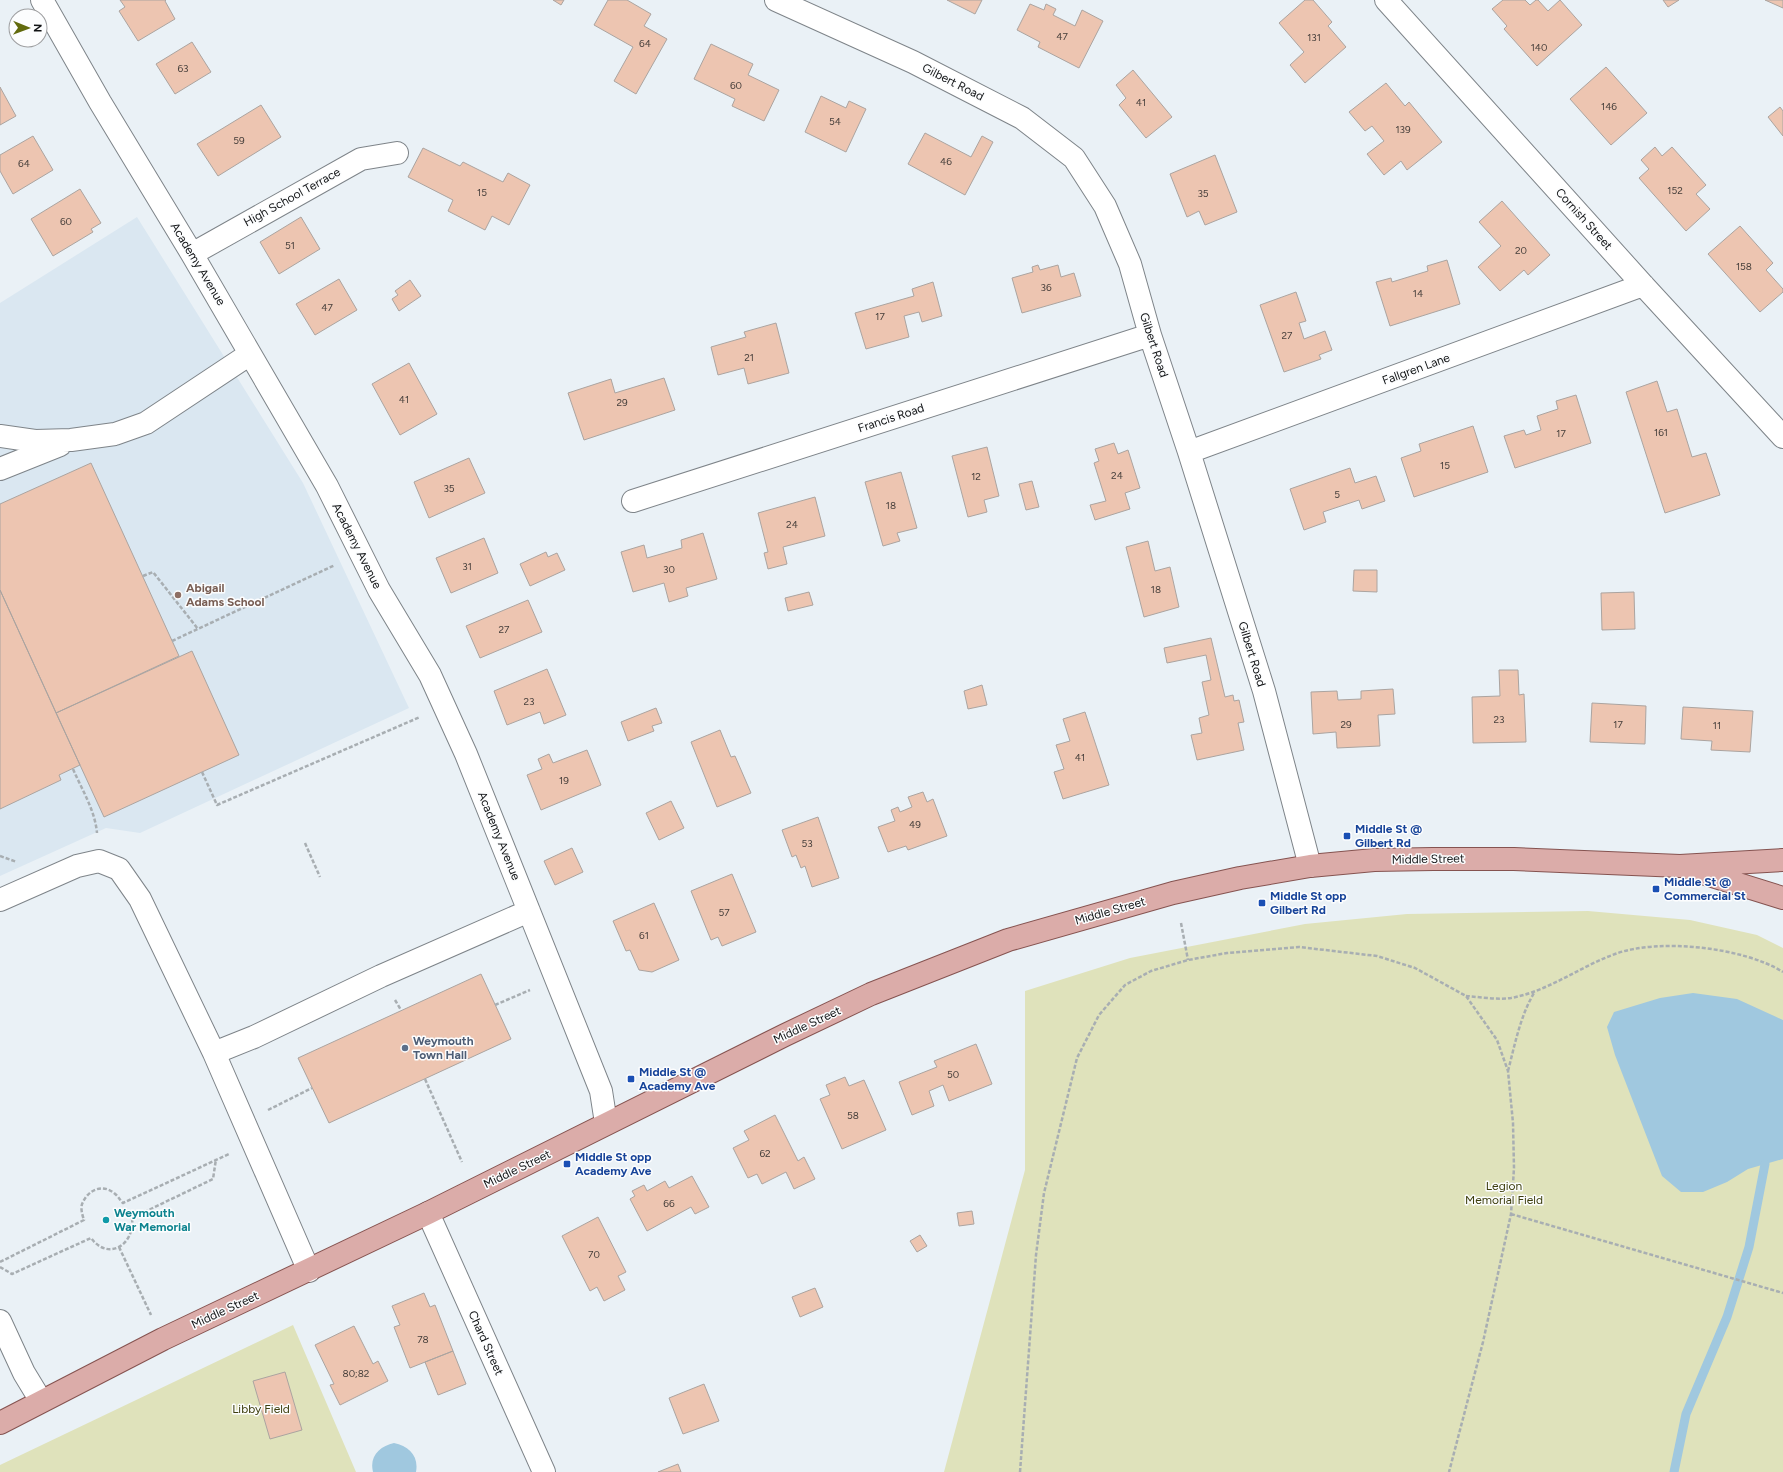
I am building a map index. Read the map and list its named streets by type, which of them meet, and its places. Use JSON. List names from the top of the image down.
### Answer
{
  "streets": {
    "main road": ["Middle Street"],
    "street": [
      "Gilbert Road",
      "High School Terrace",
      "Cornish Street",
      "Academy Avenue",
      "Fallgren Lane",
      "Francis Road",
      "Chard Street"
    ]
  },
  "crossings": [
    ["Gilbert Road", "Fallgren Lane"],
    ["Gilbert Road", "Francis Road"],
    ["Gilbert Road", "Middle Street"],
    ["High School Terrace", "Academy Avenue"],
    ["Cornish Street", "Fallgren Lane"],
    ["Academy Avenue", "Middle Street"],
    ["Middle Street", "Chard Street"]
  ],
  "parks": ["Legion Memorial Field", "Libby Field"],
  "places": {
    "other": ["Abigail Adams School", "Weymouth Town Hall", "Weymouth War Memorial"],
    "transit": [
      "Middle St @ Gilbert Rd",
      "Middle St @ Commercial St",
      "Middle St opp Gilbert Rd",
      "Middle St @ Academy Ave",
      "Middle St opp Academy Ave"
    ]
  },
  "house_numbers": [
    "47",
    "131",
    "64",
    "140",
    "63",
    "60",
    "41",
    "146",
    "54",
    "139",
    "59",
    "46",
    "64",
    "152",
    "15",
    "35",
    "60",
    "51",
    "20",
    "158",
    "36",
    "14",
    "47",
    "17",
    "27",
    "21",
    "41",
    "29",
    "161",
    "17",
    "15",
    "24",
    "12",
    "35",
    "5",
    "18",
    "24",
    "31",
    "30",
    "18",
    "27",
    "23",
    "23",
    "29",
    "17",
    "11",
    "41",
    "19",
    "49",
    "53",
    "57",
    "61",
    "50",
    "58",
    "62",
    "66",
    "70",
    "78",
    "80;82"
  ],
  "north": "right"
}
